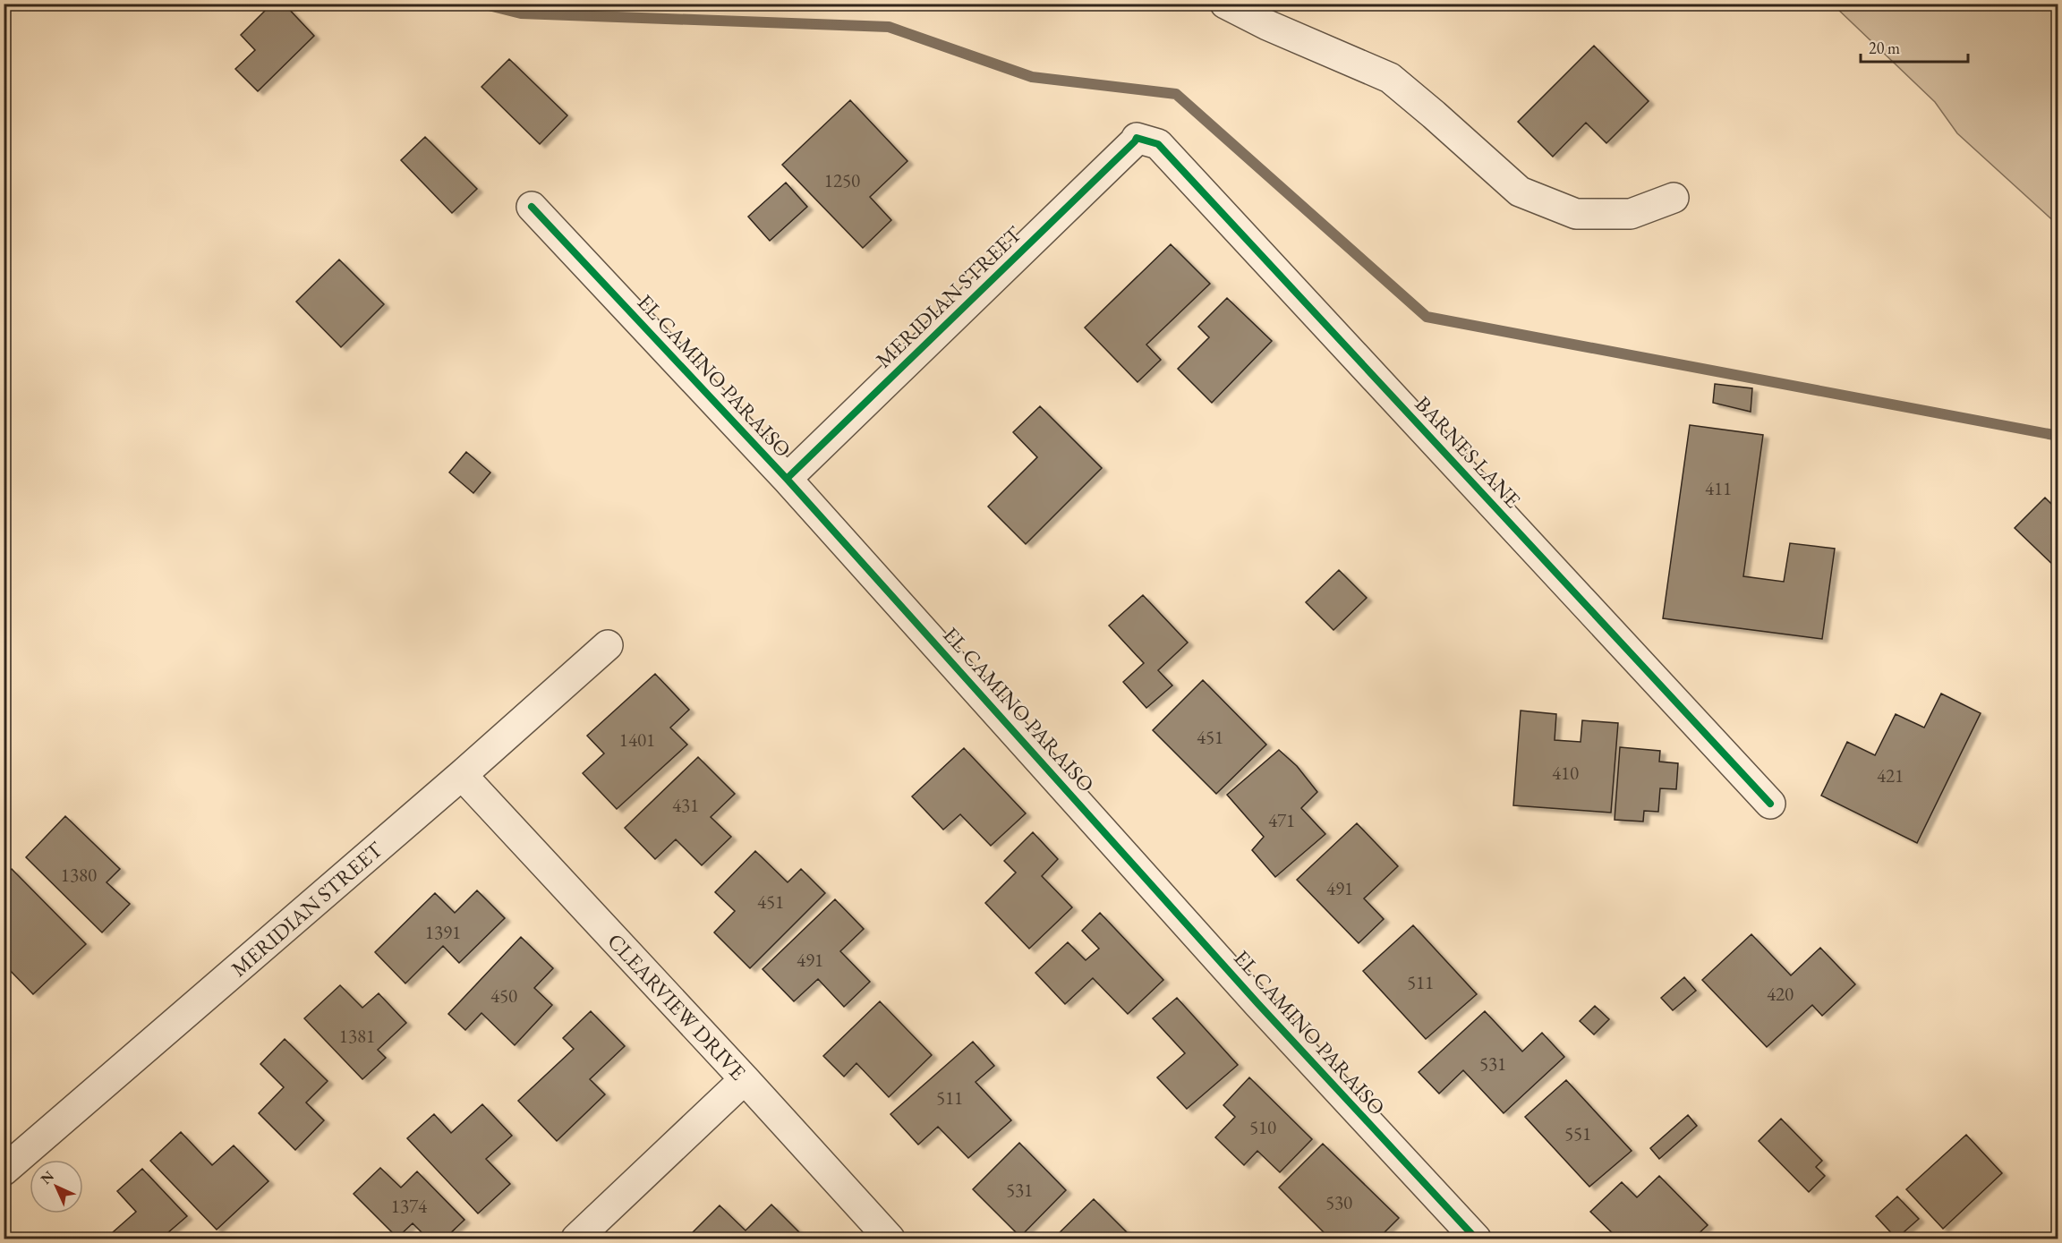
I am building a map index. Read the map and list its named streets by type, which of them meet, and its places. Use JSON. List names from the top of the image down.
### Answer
{
  "streets": {
    "street": [
      "MERIDIAN STREET",
      "EL CAMINO PARAISO",
      "BARNES LANE",
      "CLEARVIEW DRIVE"
    ]
  },
  "crossings": [
    ["MERIDIAN STREET", "EL CAMINO PARAISO"],
    ["MERIDIAN STREET", "BARNES LANE"],
    ["MERIDIAN STREET", "CLEARVIEW DRIVE"]
  ],
  "house_numbers": [
    "1250",
    "411",
    "451",
    "1401",
    "410",
    "421",
    "431",
    "471",
    "1380",
    "491",
    "451",
    "1391",
    "491",
    "511",
    "420",
    "450",
    "1381",
    "531",
    "511",
    "510",
    "551",
    "531",
    "530",
    "1374"
  ],
  "scale_bar": "20 m",
  "north": "top left"
}
